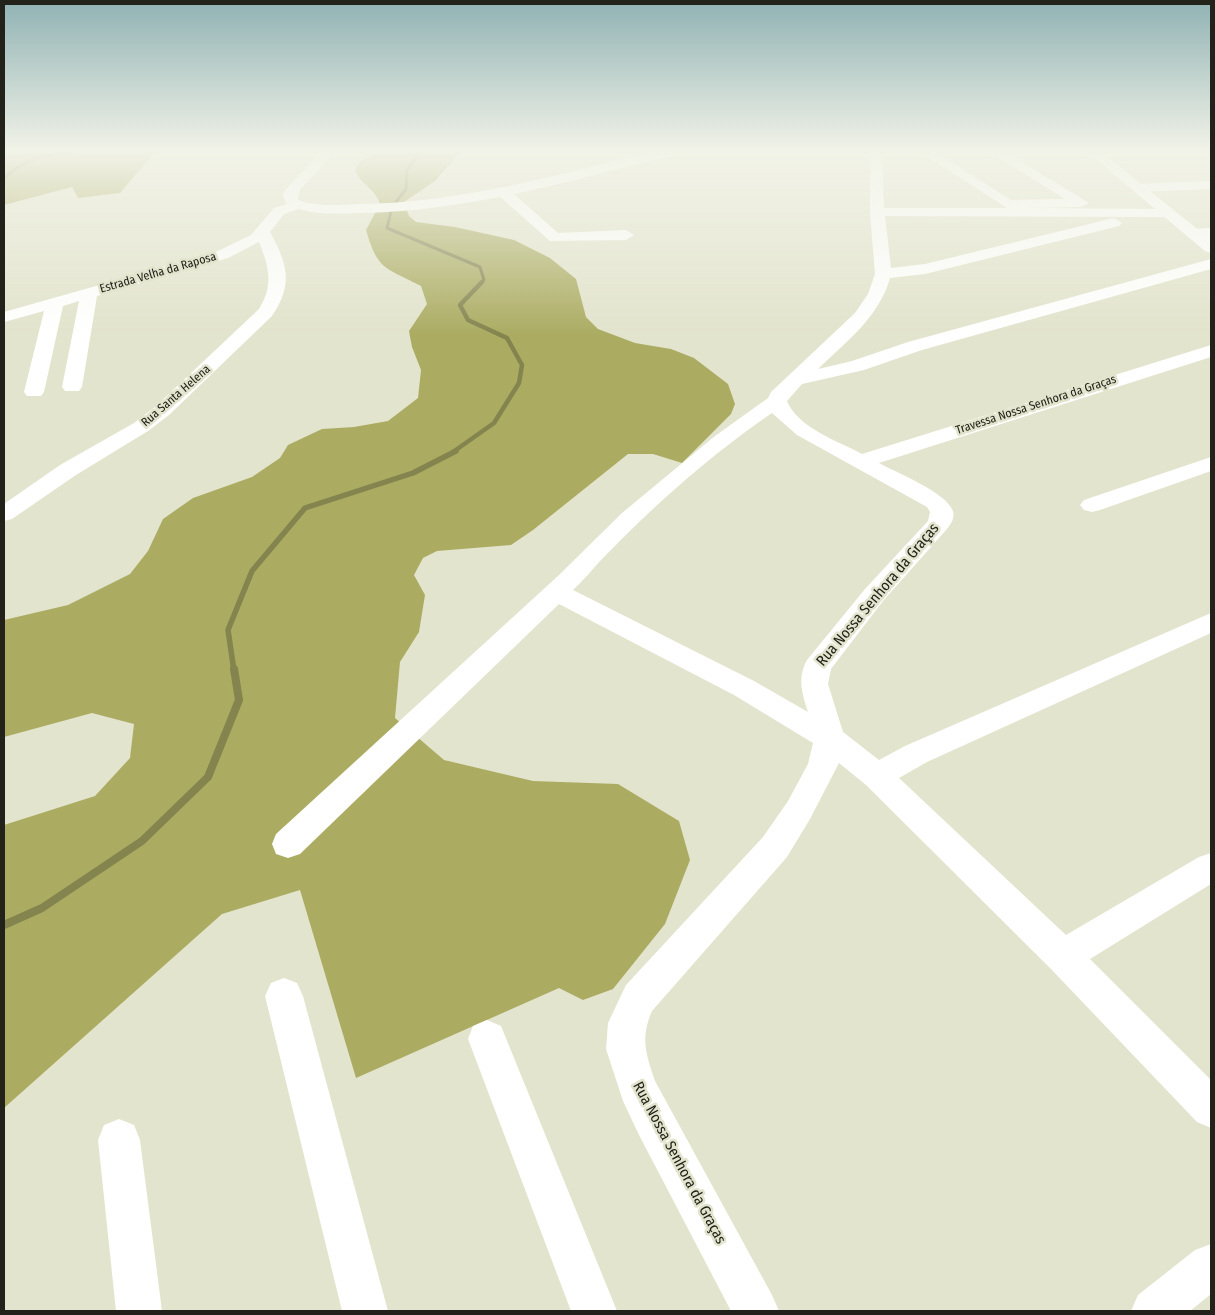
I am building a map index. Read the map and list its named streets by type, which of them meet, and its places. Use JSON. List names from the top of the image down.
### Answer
{
  "streets": {
    "street": [
      "Estrada Velha da Raposa",
      "Rua Santa Helena",
      "Travessa Nossa Senhora da Graças",
      "Rua Nossa Senhora da Graças"
    ]
  },
  "crossings": [
    ["Estrada Velha da Raposa", "Rua Santa Helena"],
    ["Travessa Nossa Senhora da Graças", "Rua Nossa Senhora da Graças"]
  ]
}
